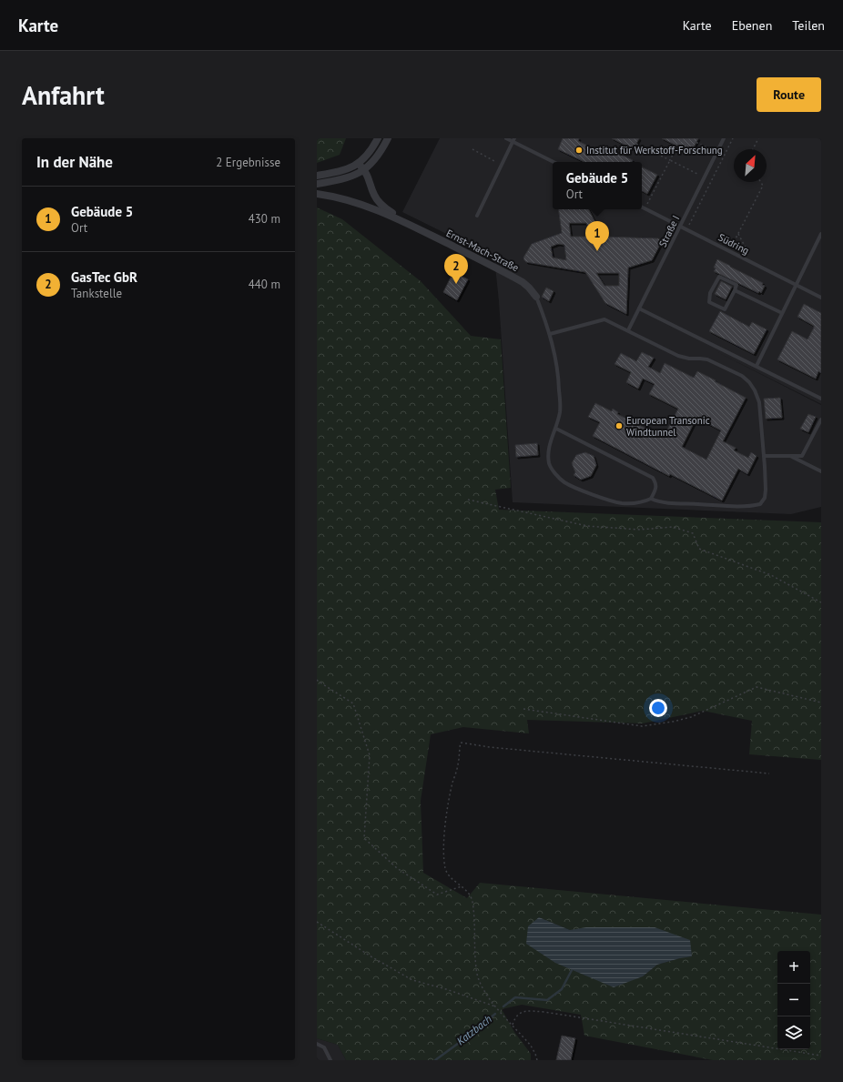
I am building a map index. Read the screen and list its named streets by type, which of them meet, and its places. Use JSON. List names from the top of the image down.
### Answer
{
  "streets": {
    "street": ["Ernst-Mach-Straße"],
    "lane": ["Straße I", "Südring"]
  },
  "crossings": [
    ["Straße I", "Südring"]
  ],
  "water": ["Katzbach"],
  "places": ["Institut für Werkstoff-Forschung", "European Transonic Windtunnel"],
  "north": "top right",
  "page": {
    "header": "Karte",
    "nav": ["Karte", "Ebenen", "Teilen"],
    "buttons": "Route",
    "title": "Anfahrt",
    "heading": ["In der Nähe", "2 Ergebnisse"],
    "popup": ["Gebäude 5", "Ort"],
    "list": [
      {
        "mark": "1",
        "name": "Gebäude 5",
        "note": "Ort",
        "value": "430 m"
      },
      {
        "mark": "2",
        "name": "GasTec GbR",
        "note": "Tankstelle",
        "value": "440 m"
      }
    ],
    "pins": ["1", "2"],
    "map_buttons": ["+", "−"]
  }
}
